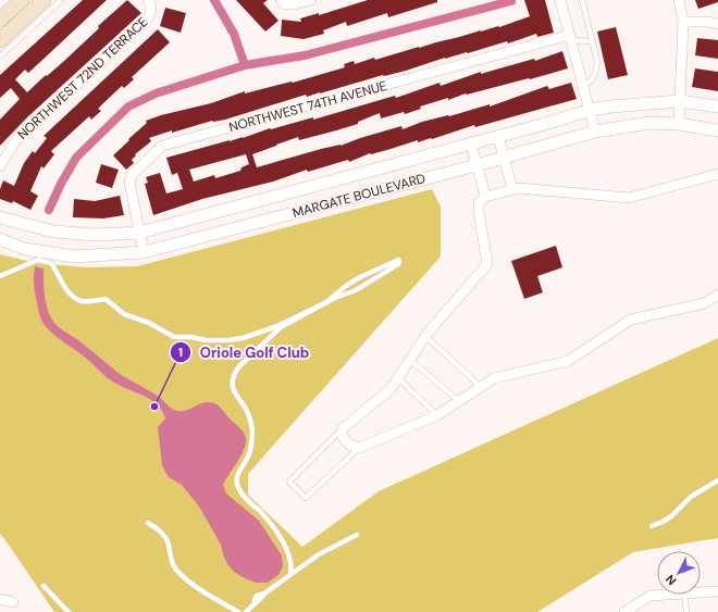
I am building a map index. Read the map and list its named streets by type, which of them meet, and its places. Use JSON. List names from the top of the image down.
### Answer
{
  "streets": {
    "street": ["NORTHWEST 72ND TERRACE", "NORTHWEST 74TH AVENUE", "MARGATE BOULEVARD"]
  },
  "crossings": [
    ["NORTHWEST 74TH AVENUE", "MARGATE BOULEVARD"]
  ],
  "places": ["Oriole Golf Club"],
  "north": "bottom left"
}
